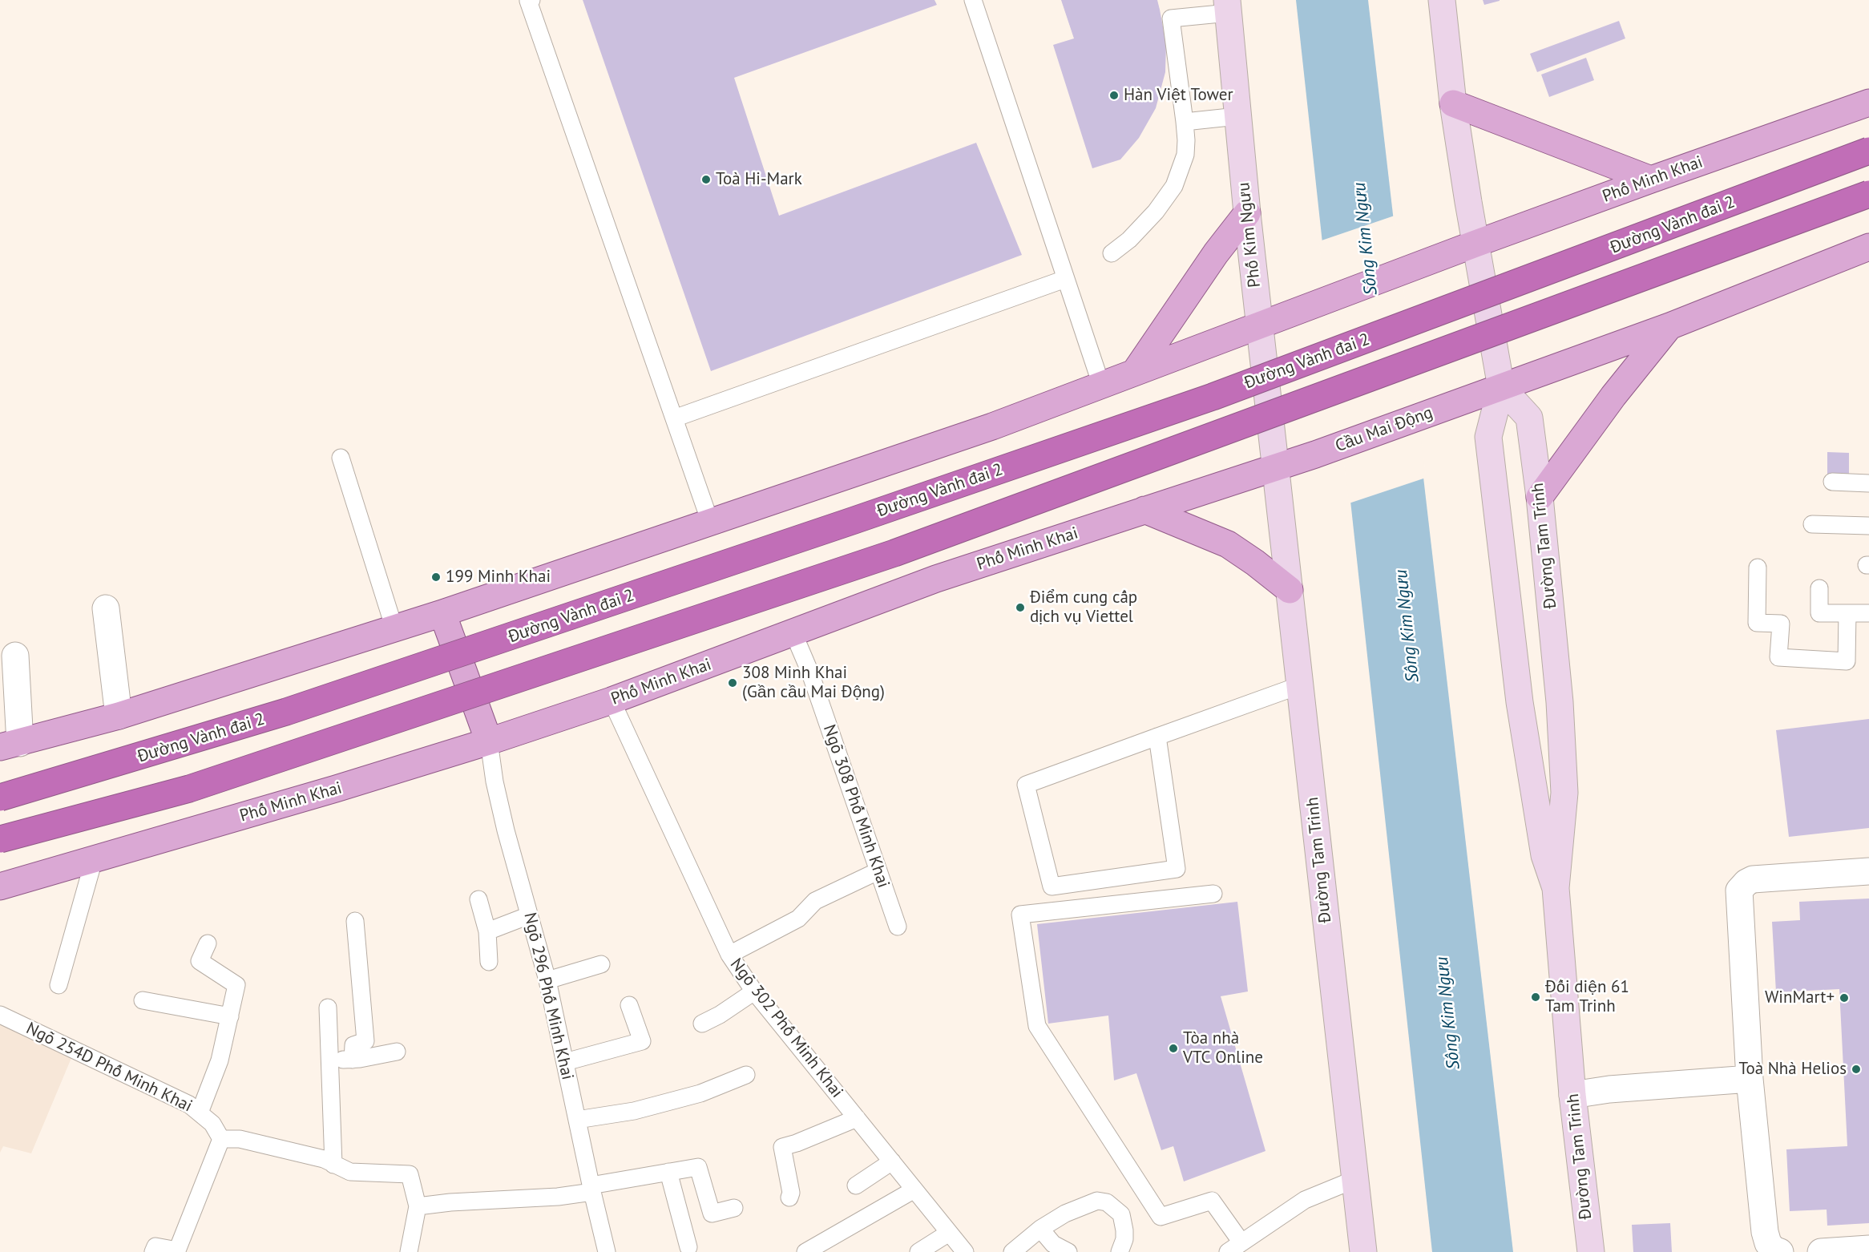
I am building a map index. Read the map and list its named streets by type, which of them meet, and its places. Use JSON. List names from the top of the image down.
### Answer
{
  "streets": {
    "highway": ["Đường Vành đai 2"],
    "main road": [
      "Phố Minh Khai",
      "Phố Kim Ngưu",
      "Cầu Mai Động",
      "Đường Tam Trinh"
    ],
    "lane": [
      "Ngõ 308 Phố Minh Khai",
      "Ngõ 296 Phố Minh Khai",
      "Ngõ 302 Phố Minh Khai",
      "Ngõ 254D Phố Minh Khai"
    ]
  },
  "crossings": [
    ["Phố Minh Khai", "Phố Kim Ngưu"],
    ["Phố Minh Khai", "Cầu Mai Động"],
    ["Phố Minh Khai", "Đường Tam Trinh"],
    ["Phố Minh Khai", "Ngõ 308 Phố Minh Khai"],
    ["Phố Minh Khai", "Ngõ 296 Phố Minh Khai"],
    ["Phố Minh Khai", "Ngõ 302 Phố Minh Khai"],
    ["Phố Kim Ngưu", "Đường Tam Trinh"],
    ["Cầu Mai Động", "Đường Tam Trinh"]
  ],
  "water": ["Sông Kim Ngưu"],
  "places": [
    "Hàn Việt Tower",
    "Toà Hi-Mark",
    "199 Minh Khai",
    "Điểm cung cấp dịch vụ Viettel",
    "308 Minh Khai (Gần cầu Mai Động)",
    "Đối diện 61 Tam Trinh",
    "WinMart+",
    "Tòa nhà VTC Online",
    "Toà Nhà Helios"
  ]
}
